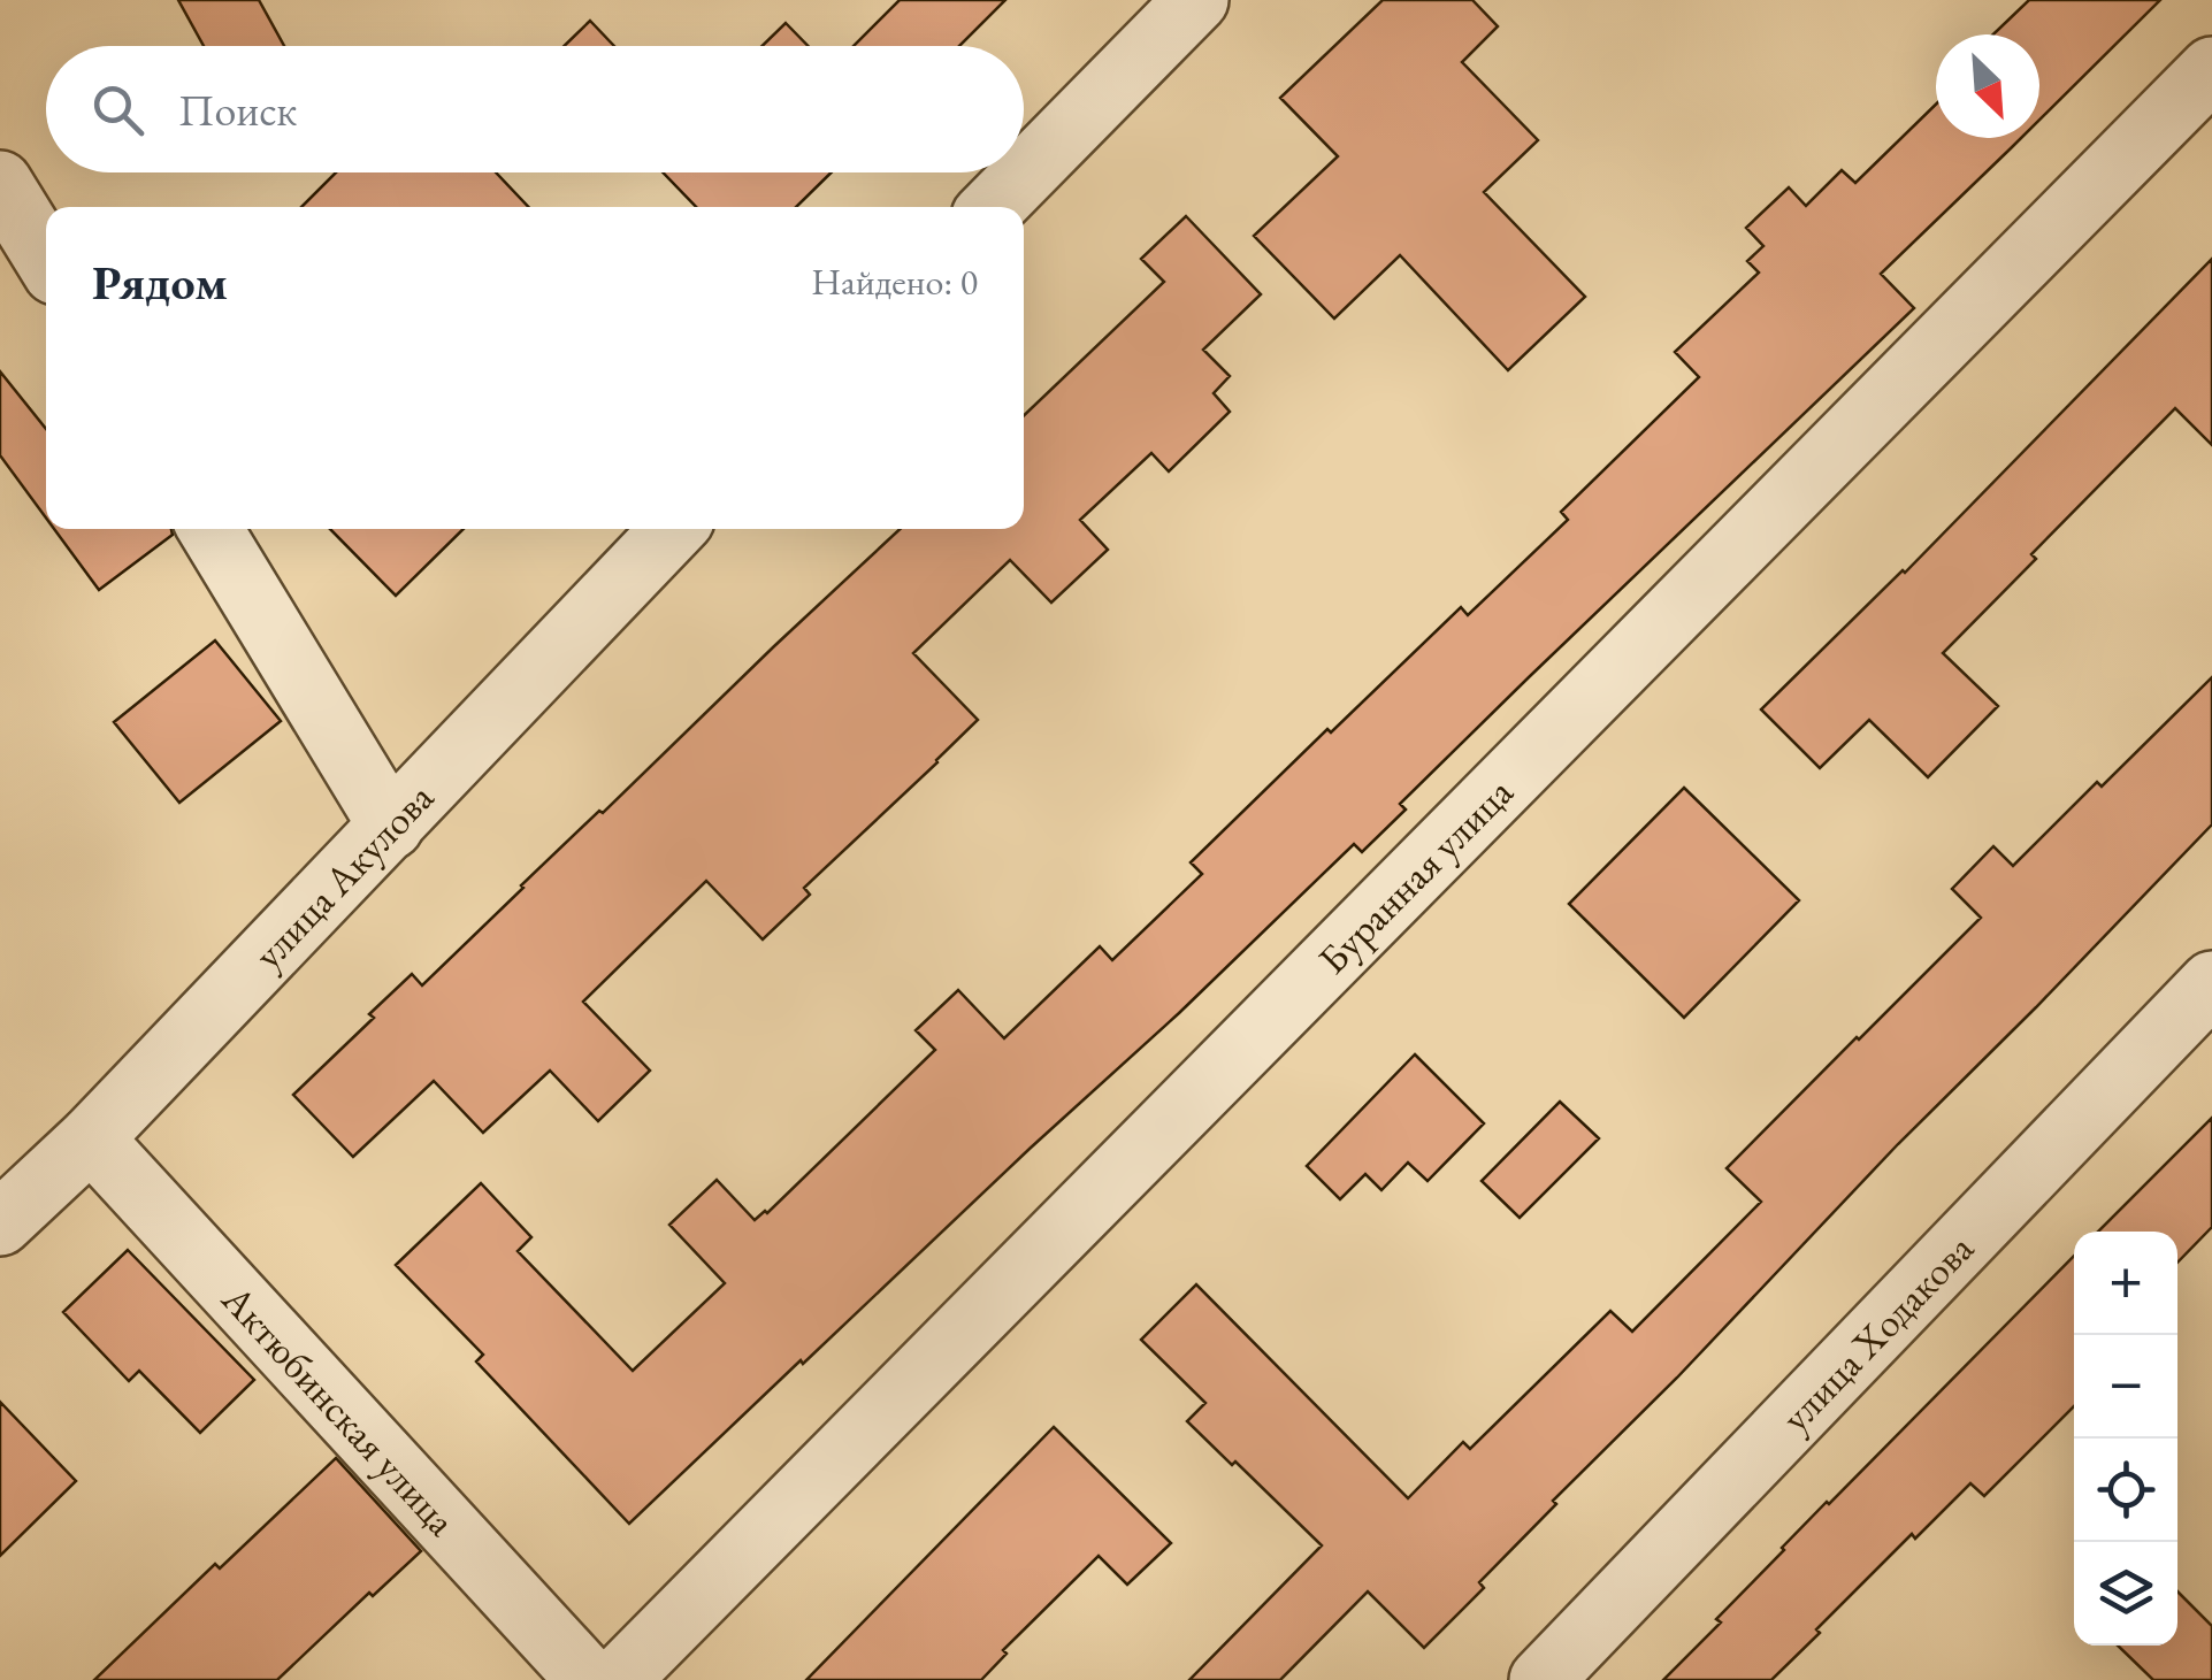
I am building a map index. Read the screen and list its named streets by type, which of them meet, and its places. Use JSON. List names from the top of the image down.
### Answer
{
  "streets": {
    "street": [
      "Буранная улица",
      "улица Акулова",
      "улица Ходакова",
      "Актюбинская улица"
    ]
  },
  "crossings": [
    ["улица Акулова", "Актюбинская улица"]
  ],
  "north": "bottom right",
  "page": {
    "search": "Поиск",
    "heading": ["Рядом", "Найдено: 0"],
    "map_buttons": ["+", "−"]
  }
}
